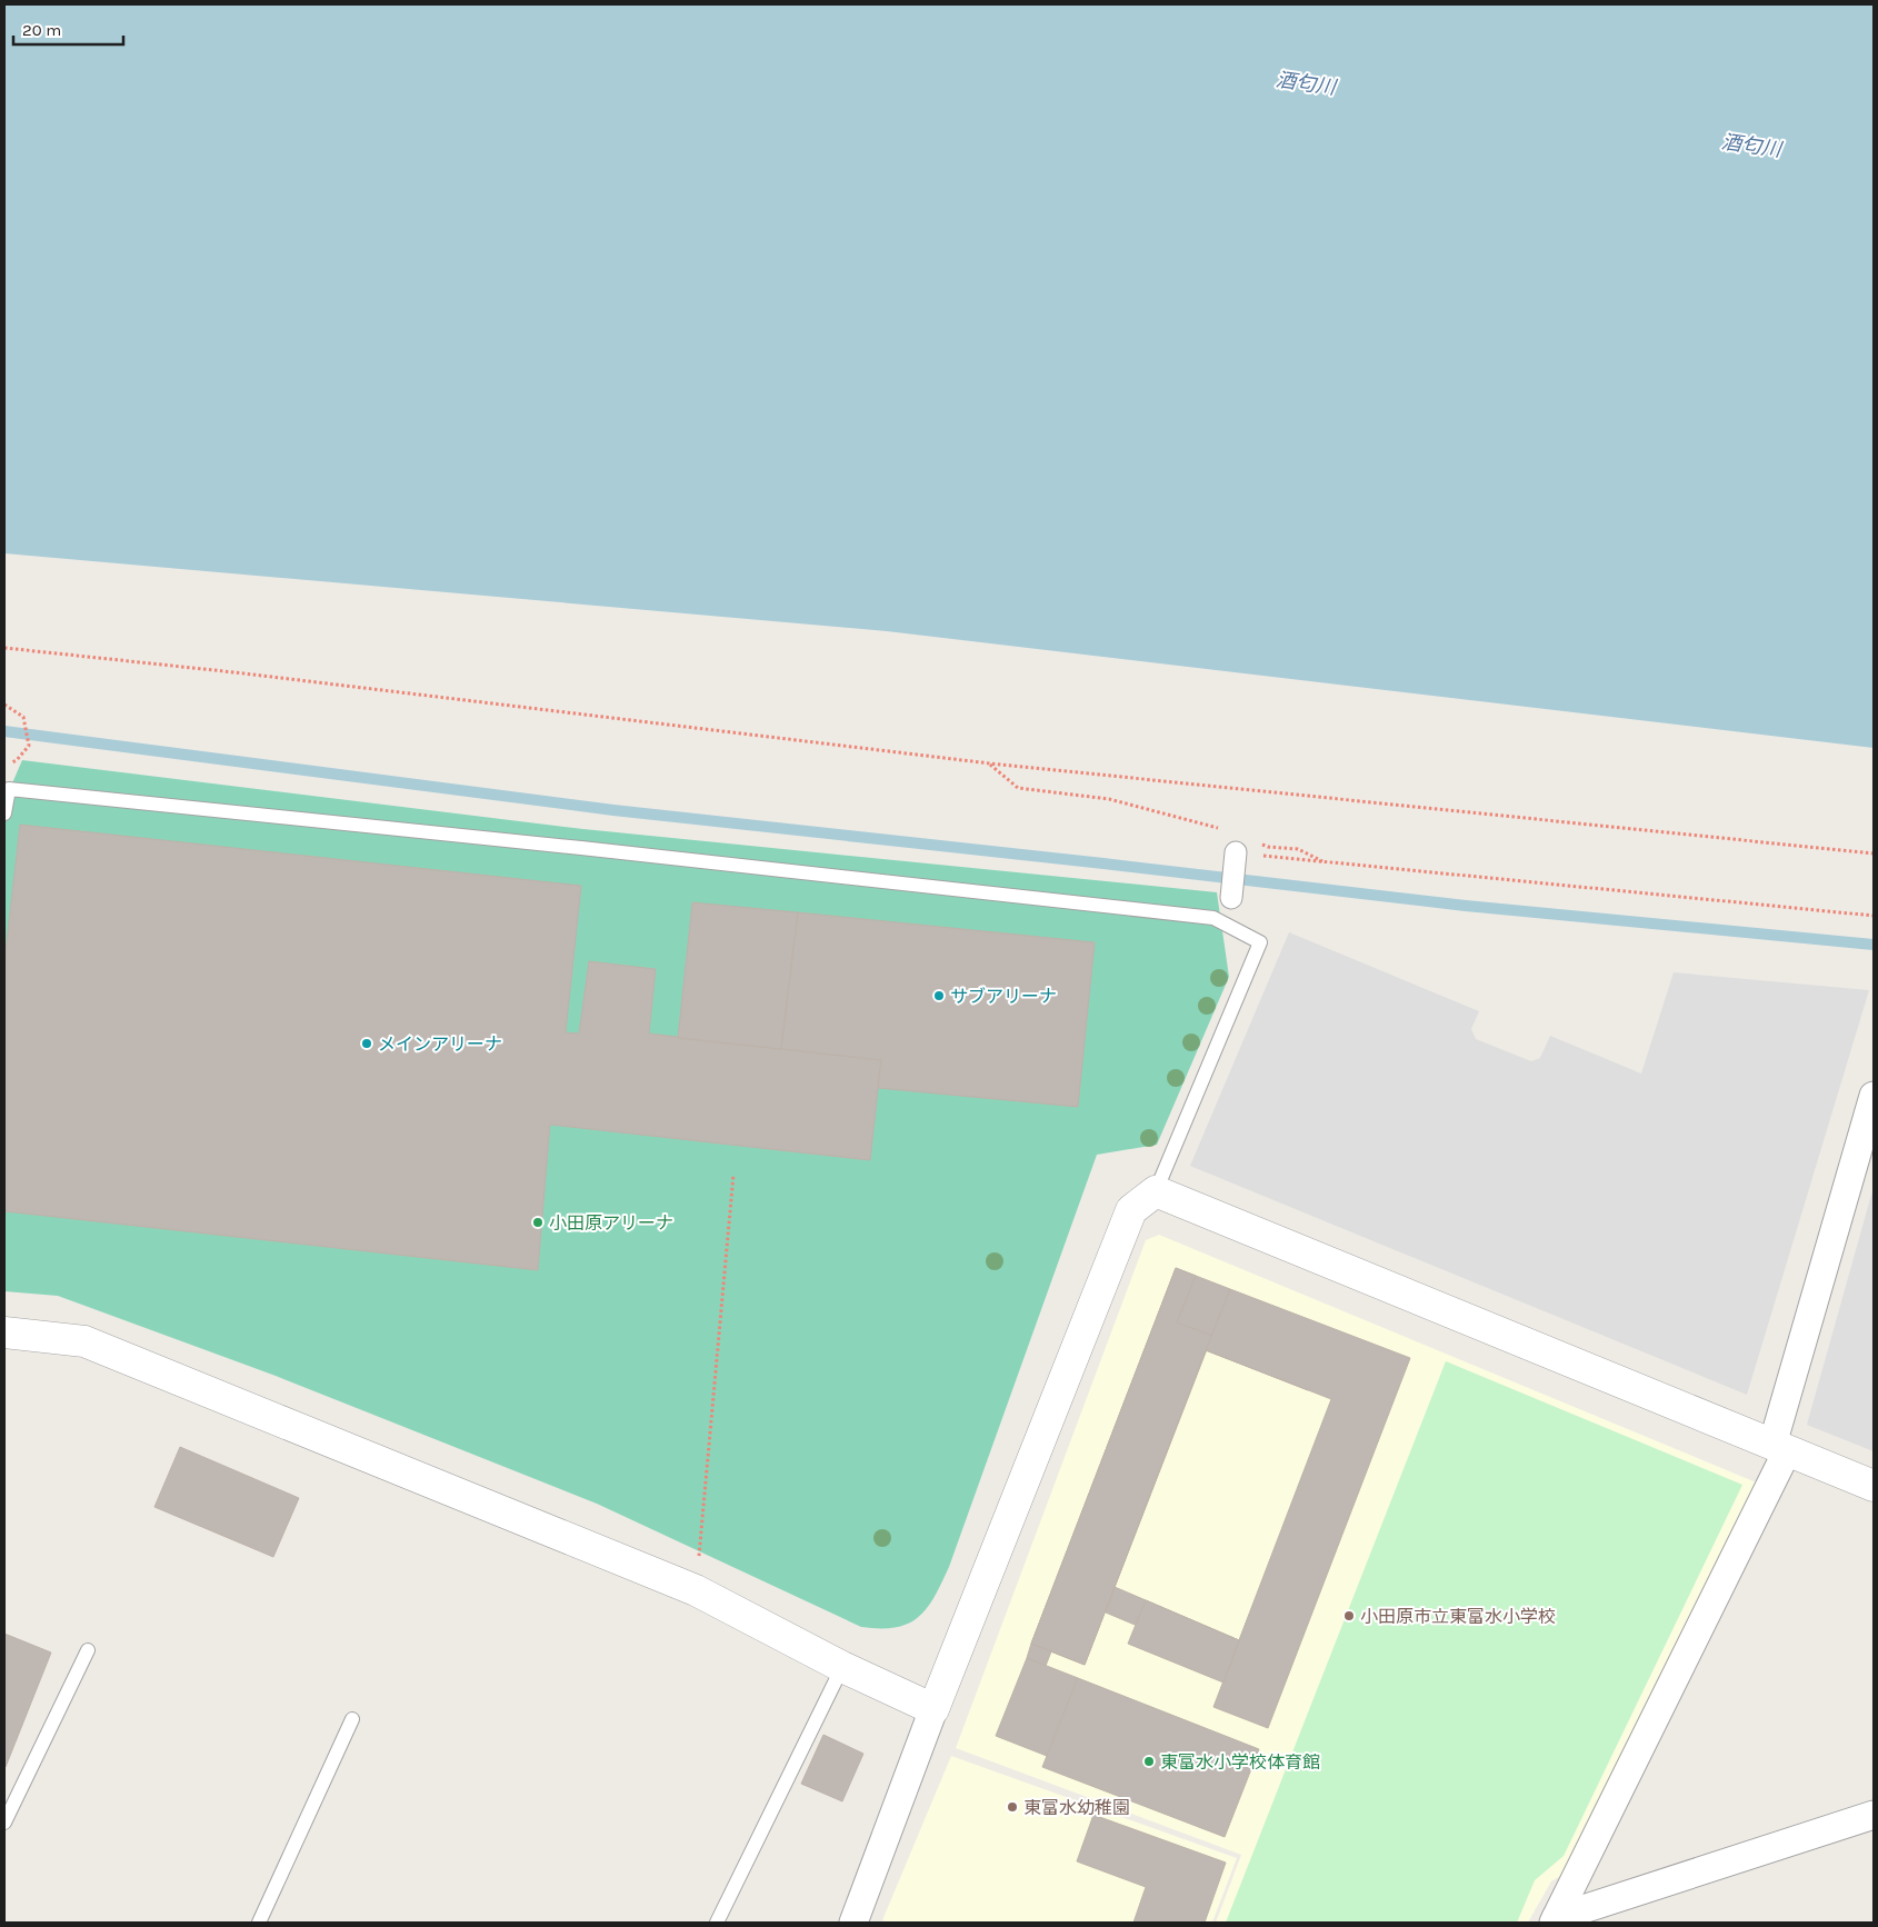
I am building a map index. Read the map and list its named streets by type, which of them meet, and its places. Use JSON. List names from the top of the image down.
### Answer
{
  "water": ["酒匂川"],
  "places": [
    "サブアリーナ",
    "メインアリーナ",
    "小田原アリーナ",
    "小田原市立東富水小学校",
    "東富水小学校体育館",
    "東富水幼稚園"
  ],
  "scale_bar": "20 m"
}
